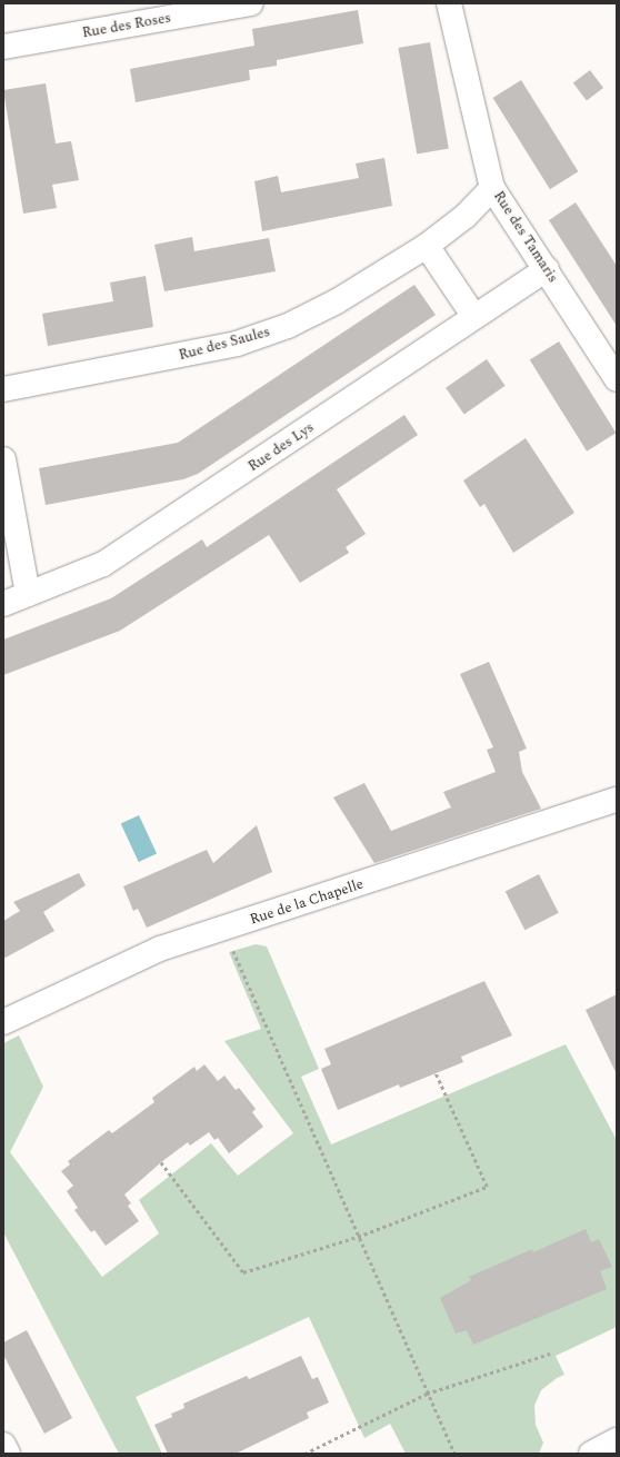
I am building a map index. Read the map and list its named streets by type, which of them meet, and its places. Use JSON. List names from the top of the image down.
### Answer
{
  "streets": {
    "street": [
      "Rue des Roses",
      "Rue des Tamaris",
      "Rue des Saules",
      "Rue des Lys",
      "Rue de la Chapelle"
    ]
  },
  "crossings": [
    ["Rue des Tamaris", "Rue des Saules"],
    ["Rue des Tamaris", "Rue des Lys"]
  ]
}
